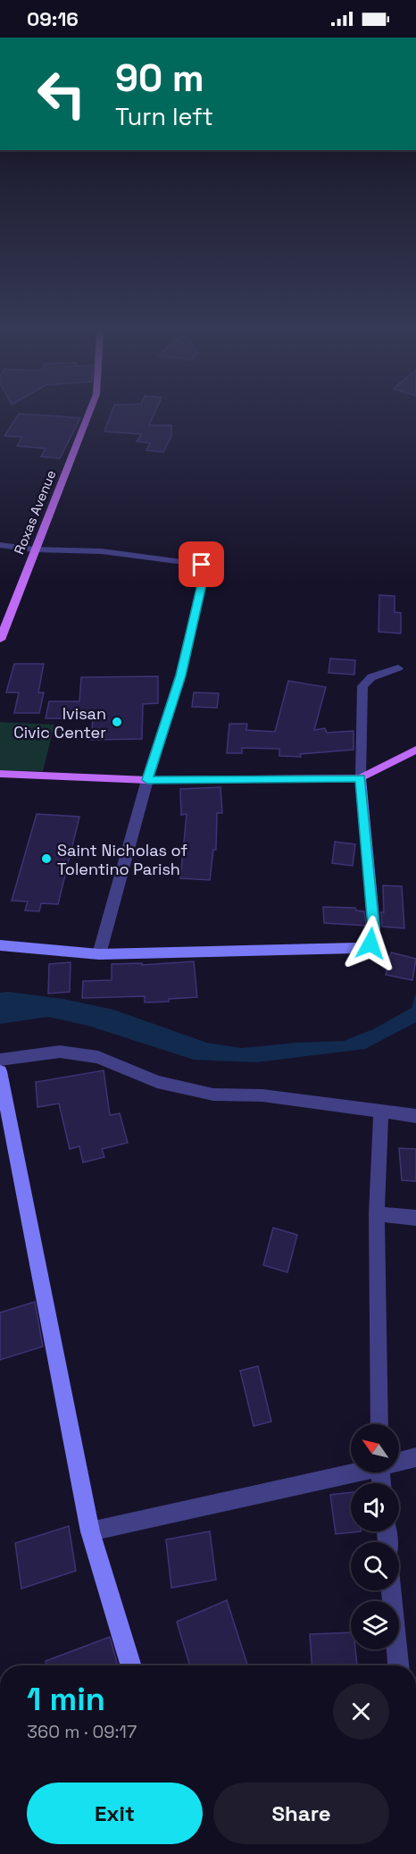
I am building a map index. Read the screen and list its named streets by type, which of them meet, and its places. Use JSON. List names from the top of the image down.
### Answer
{
  "streets": {
    "main road": ["Roxas Avenue"]
  },
  "places": ["Ivisan Civic Center", "Saint Nicholas of Tolentino Parish"],
  "north": "top left",
  "page": {
    "status": "09:16",
    "turn": ["90 m", "Turn left"],
    "heading": ["1 min", "360 m · 09:17"],
    "buttons": ["Exit", "Share"]
  }
}
